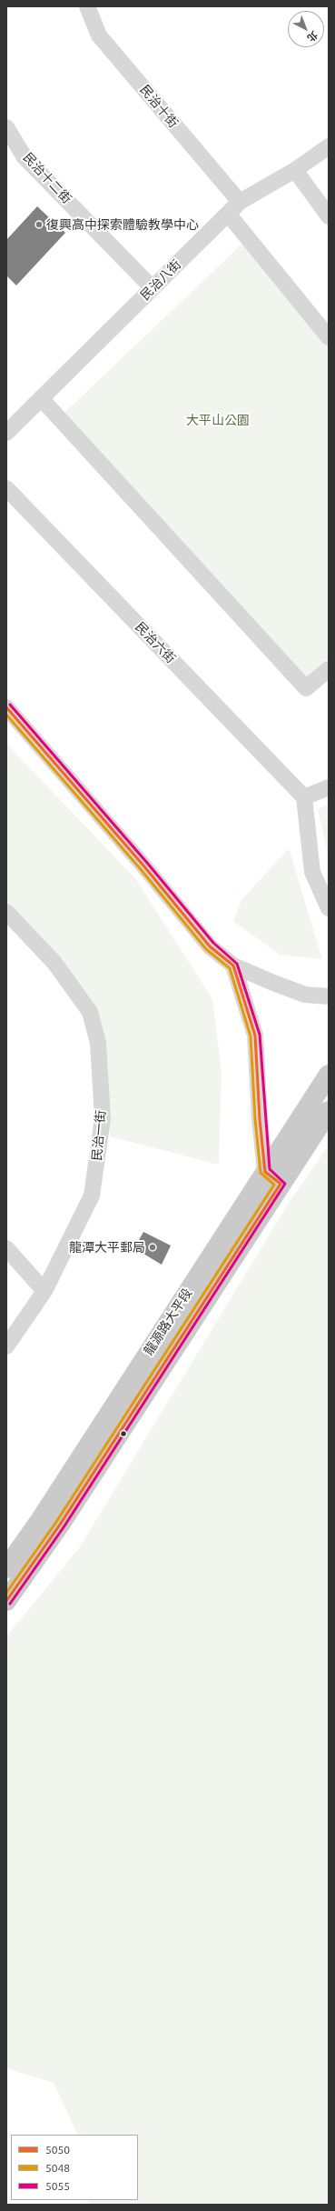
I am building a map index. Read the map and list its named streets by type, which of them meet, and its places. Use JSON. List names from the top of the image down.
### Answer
{
  "streets": {
    "main road": ["龍源路大平段"],
    "street": [
      "民治十街",
      "民治十二街",
      "民治八街",
      "民治六街",
      "民治一街"
    ]
  },
  "crossings": [
    ["民治十街", "民治八街"],
    ["民治十二街", "民治八街"]
  ],
  "parks": ["大平山公園"],
  "places": ["復興高中探索體驗教學中心", "龍潭大平郵局"],
  "lines": ["transit line 5055", "transit line 5050", "transit line 5048"],
  "legend": ["5050", "5048", "5055"],
  "north": "bottom right"
}
